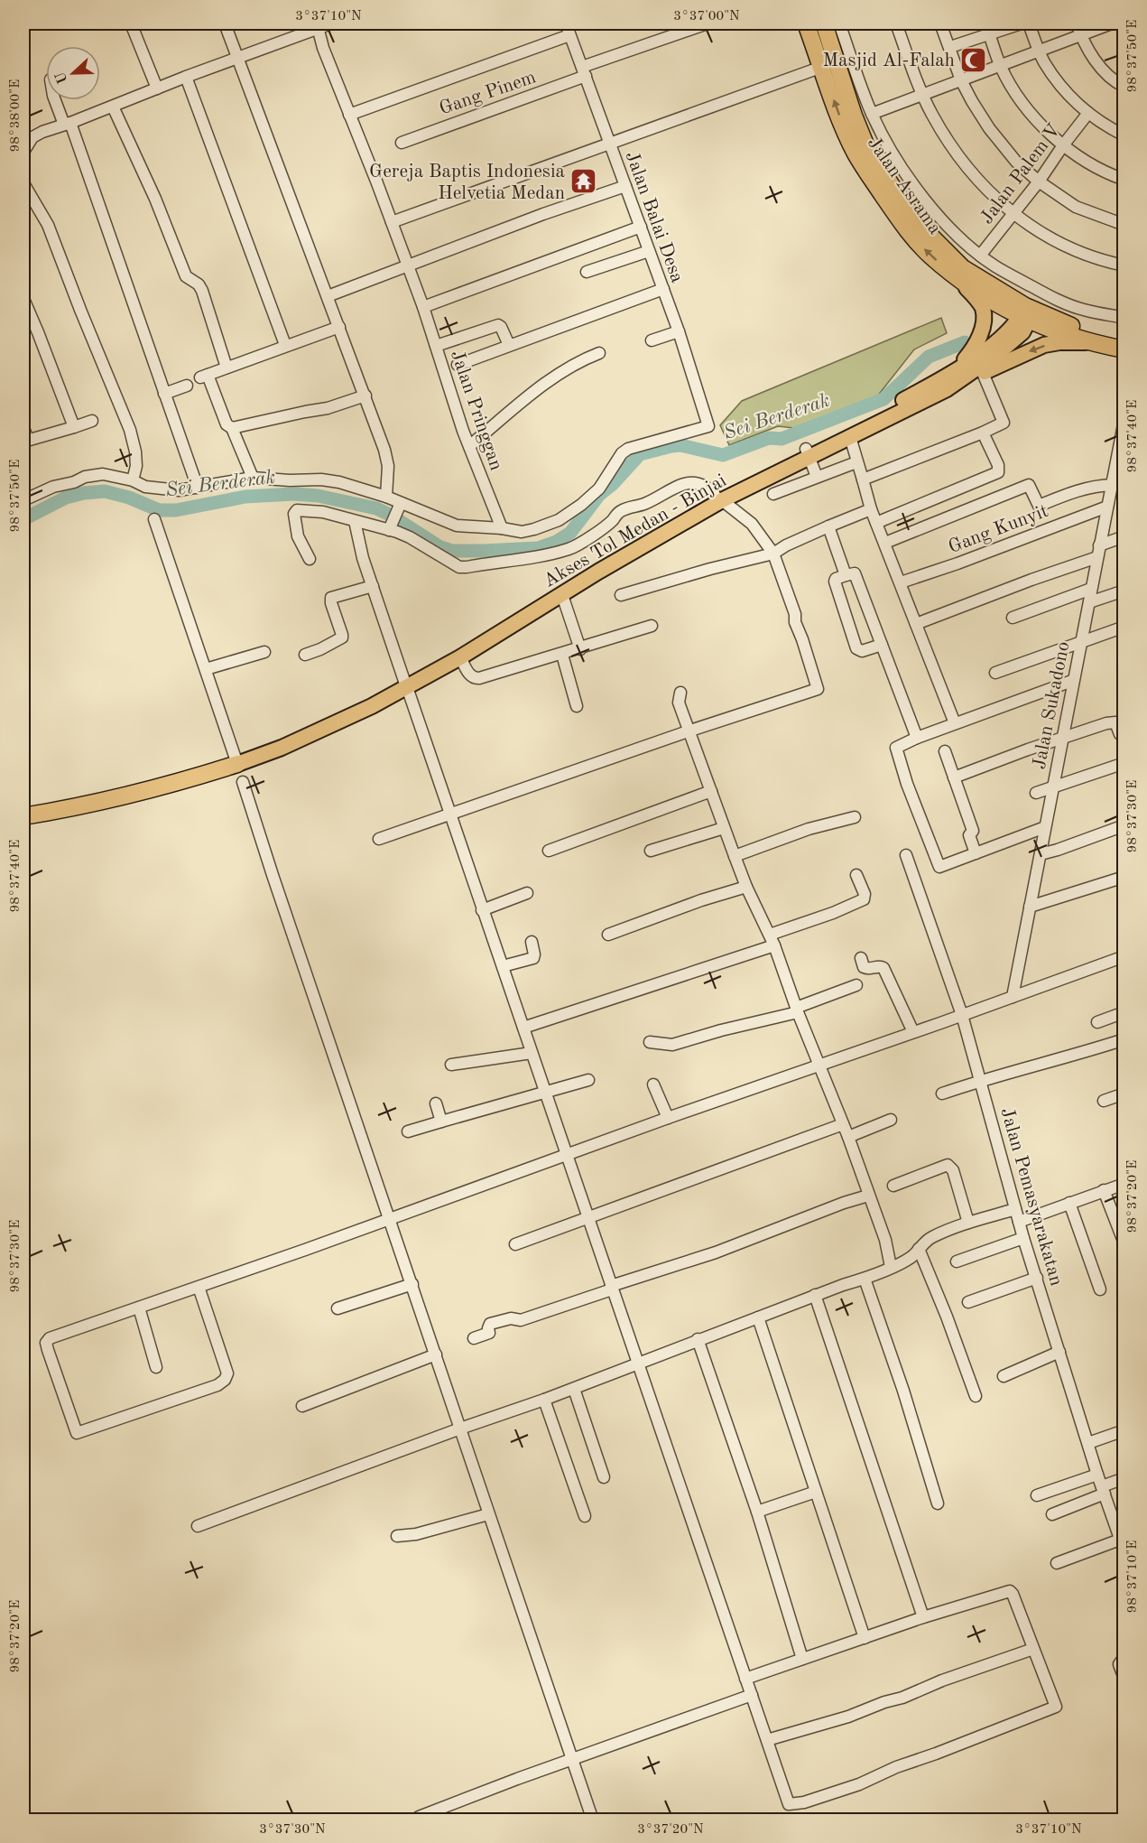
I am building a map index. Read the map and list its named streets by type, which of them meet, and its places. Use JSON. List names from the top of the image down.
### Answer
{
  "streets": {
    "highway": ["Jalan Asrama"],
    "main road": ["Akses Tol Medan - Binjai"],
    "street": [
      "Gang Pinem",
      "Jalan Palem V",
      "Jalan Balai Desa",
      "Jalan Pringgan",
      "Gang Kunyit",
      "Jalan Sukadono",
      "Jalan Pemasyarakatan"
    ]
  },
  "crossings": [
    ["Gang Pinem", "Jalan Balai Desa"],
    ["Jalan Asrama", "Akses Tol Medan - Binjai"],
    ["Jalan Balai Desa", "Jalan Pringgan"],
    ["Gang Kunyit", "Jalan Sukadono"]
  ],
  "water": ["Sei Berderak"],
  "places": {
    "mosque": ["Masjid Al-Falah"],
    "temple": ["Gereja Baptis Indonesia Helvetia Medan"]
  },
  "north": "left",
  "coordinates": [
    "3°37'10\"N",
    "3°37'00\"N",
    "98°37'50\"E",
    "98°38'00\"E",
    "98°37'40\"E",
    "98°37'30\"E",
    "98°37'20\"E",
    "98°37'10\"E",
    "3°37'30\"N",
    "3°37'20\"N"
  ]
}
